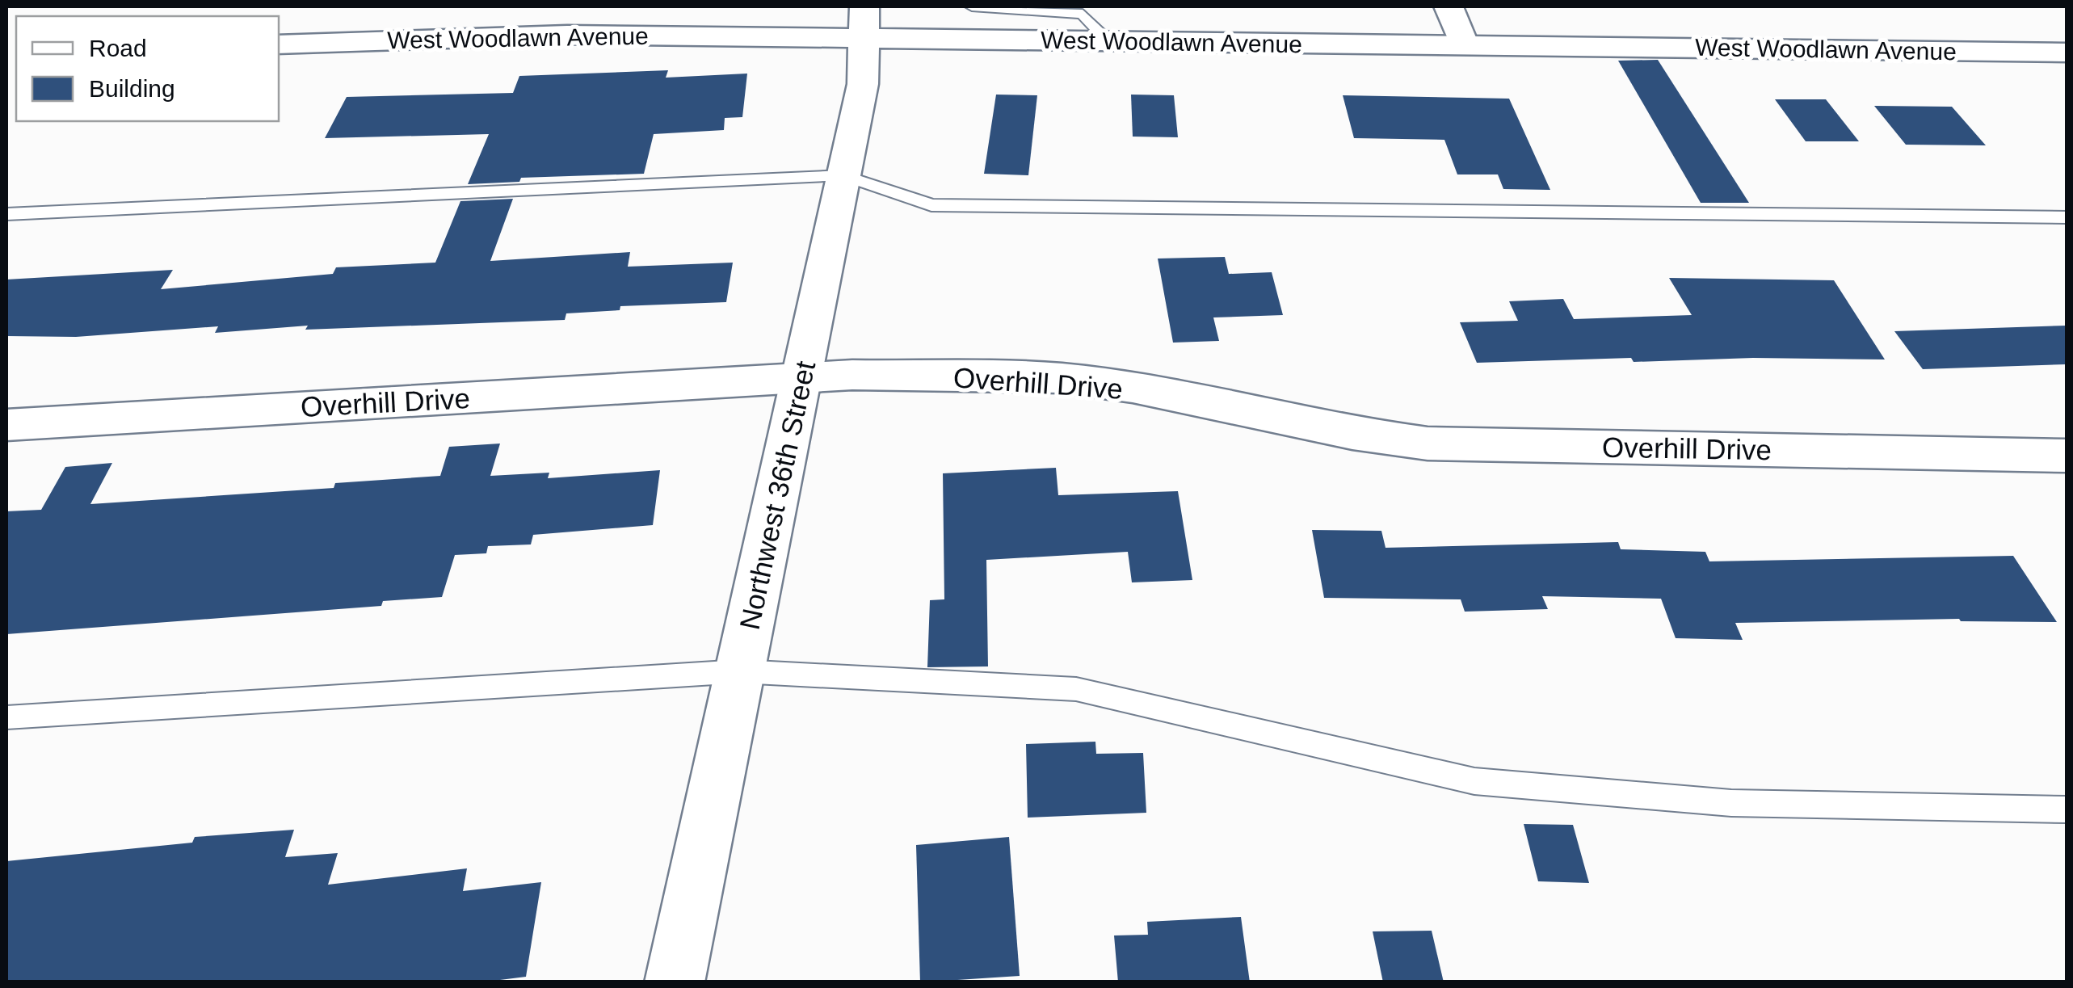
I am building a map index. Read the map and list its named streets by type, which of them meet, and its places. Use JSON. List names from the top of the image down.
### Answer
{
  "streets": {
    "street": ["West Woodlawn Avenue", "Overhill Drive", "Northwest 36th Street"]
  },
  "crossings": [
    ["West Woodlawn Avenue", "Northwest 36th Street"],
    ["Overhill Drive", "Northwest 36th Street"]
  ],
  "legend": ["Road", "Building"]
}
